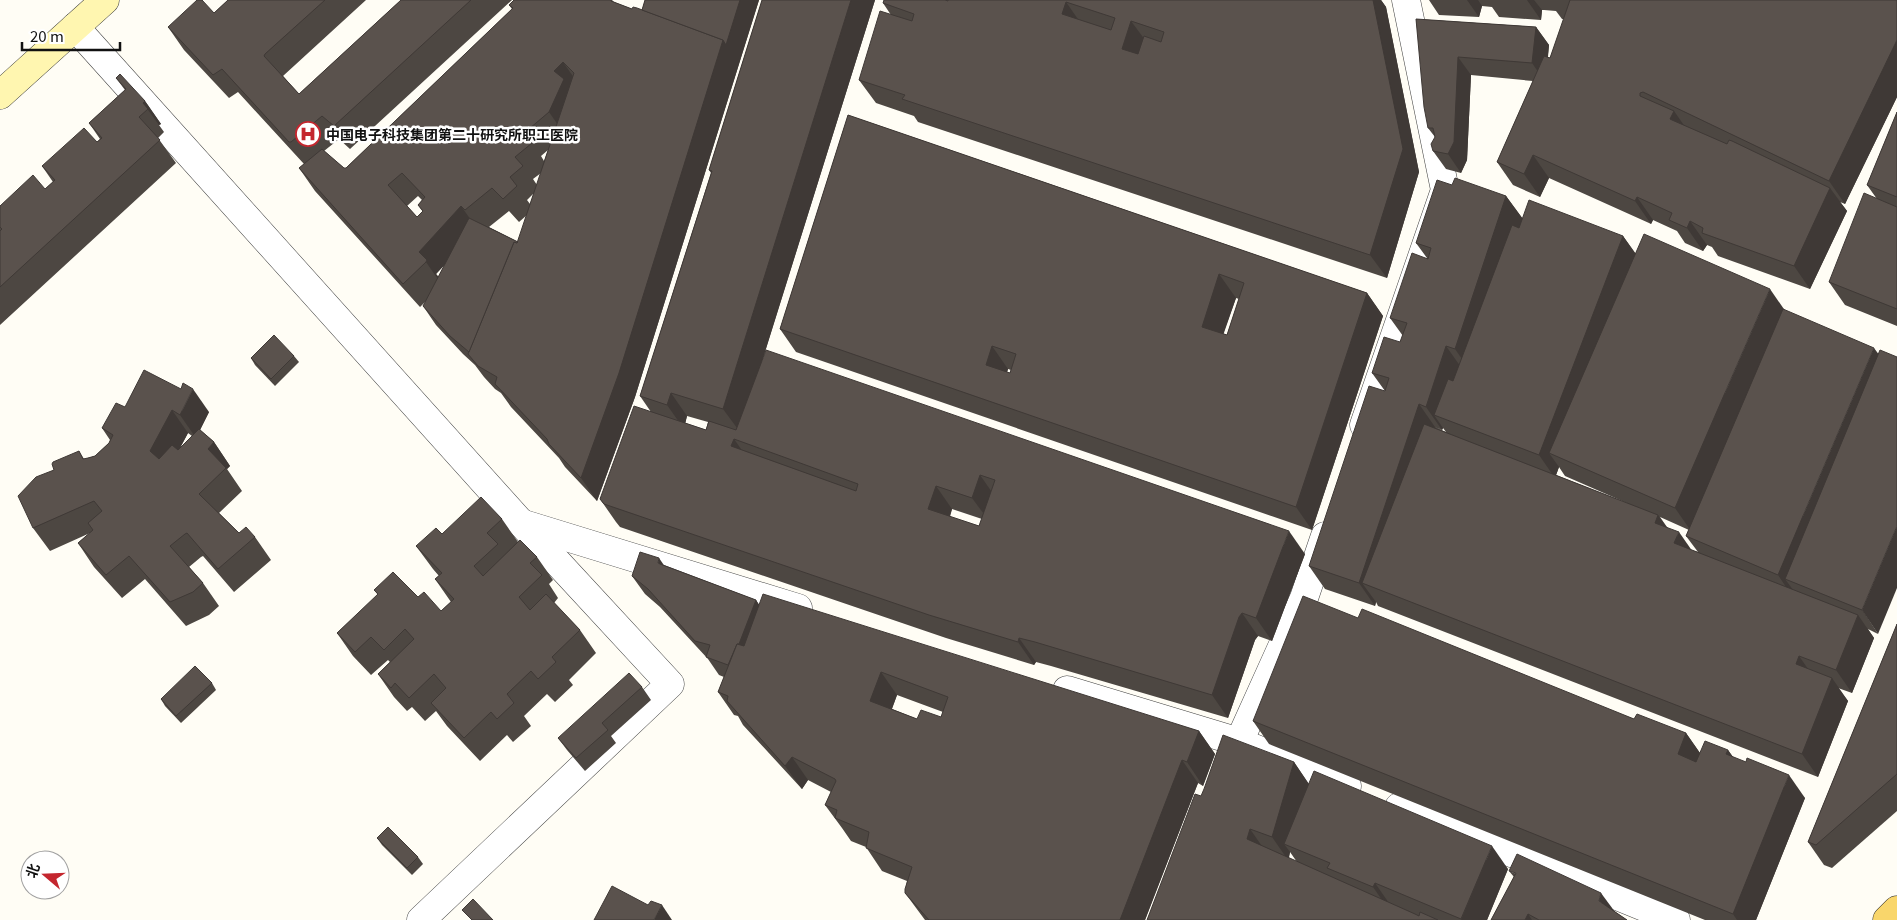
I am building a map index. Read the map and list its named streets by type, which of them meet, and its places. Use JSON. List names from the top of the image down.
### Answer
{
  "places": {
    "hospital": ["中国电子科技集团第二十研究所职工医院"]
  },
  "scale_bar": "20 m",
  "north": "left"
}
